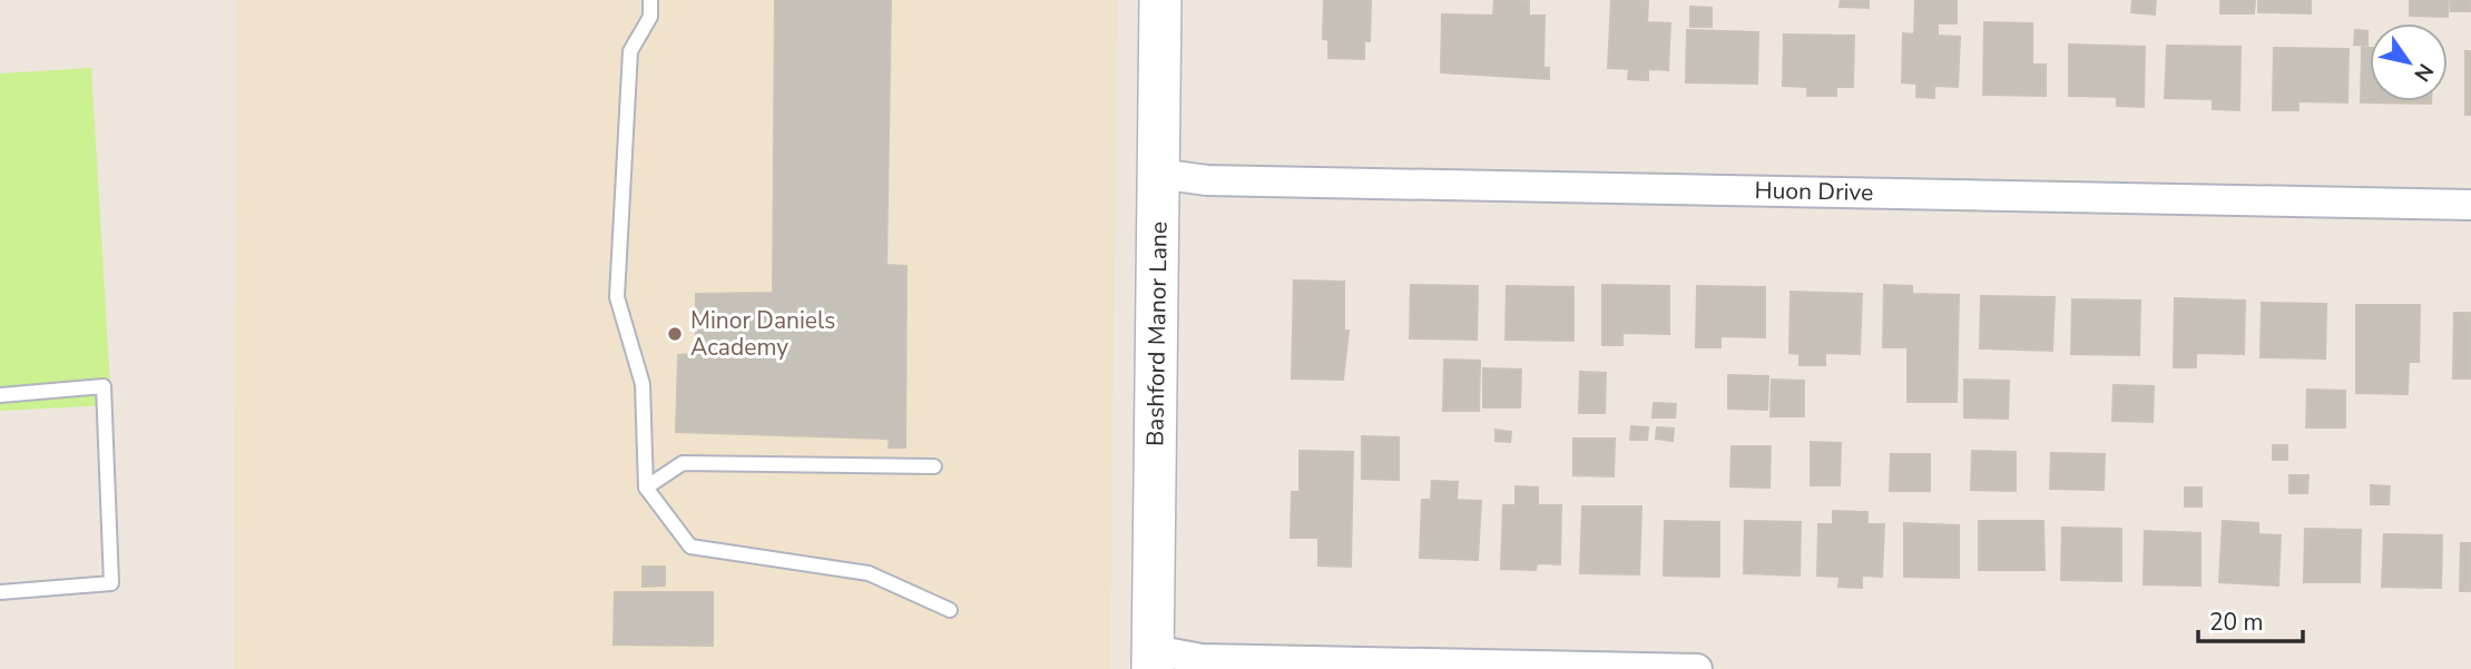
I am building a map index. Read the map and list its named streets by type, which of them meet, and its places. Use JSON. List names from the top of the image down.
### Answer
{
  "streets": {
    "street": ["Huon Drive", "Bashford Manor Lane"]
  },
  "crossings": [
    ["Huon Drive", "Bashford Manor Lane"]
  ],
  "places": ["Minor Daniels Academy"],
  "scale_bar": "20 m",
  "north": "bottom right"
}
